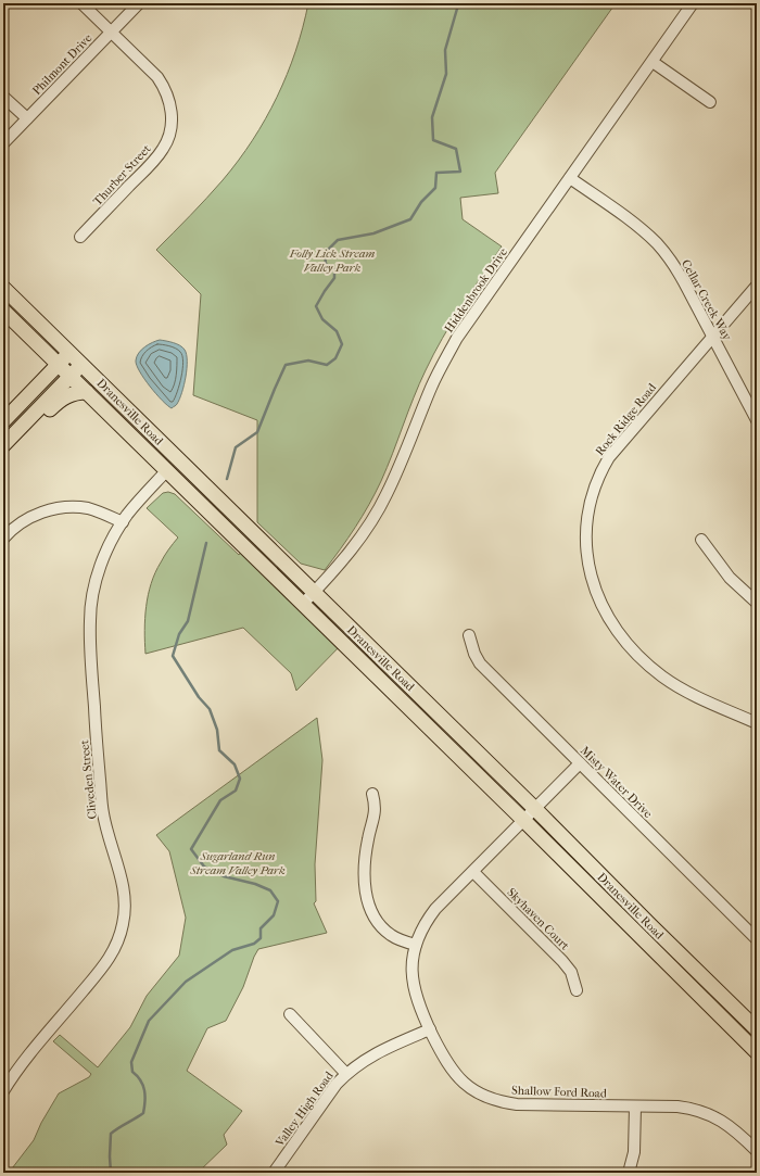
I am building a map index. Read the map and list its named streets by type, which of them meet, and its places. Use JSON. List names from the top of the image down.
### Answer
{
  "streets": {
    "main road": ["Dranesville Road"],
    "street": [
      "Philmont Drive",
      "Thurber Street",
      "Hiddenbrook Drive",
      "Cellar Creek Way",
      "Rock Ridge Road",
      "Cliveden Street",
      "Misty Water Drive",
      "Skyhaven Court",
      "Shallow Ford Road",
      "Valley High Road"
    ]
  },
  "crossings": [
    ["Philmont Drive", "Thurber Street"],
    ["Hiddenbrook Drive", "Cellar Creek Way"],
    ["Hiddenbrook Drive", "Dranesville Road"],
    ["Cellar Creek Way", "Rock Ridge Road"],
    ["Dranesville Road", "Cliveden Street"],
    ["Dranesville Road", "Shallow Ford Road"],
    ["Misty Water Drive", "Shallow Ford Road"],
    ["Skyhaven Court", "Shallow Ford Road"],
    ["Shallow Ford Road", "Valley High Road"]
  ],
  "parks": ["Folly Lick Stream Valley Park", "Sugarland Run Stream Valley Park"]
}
